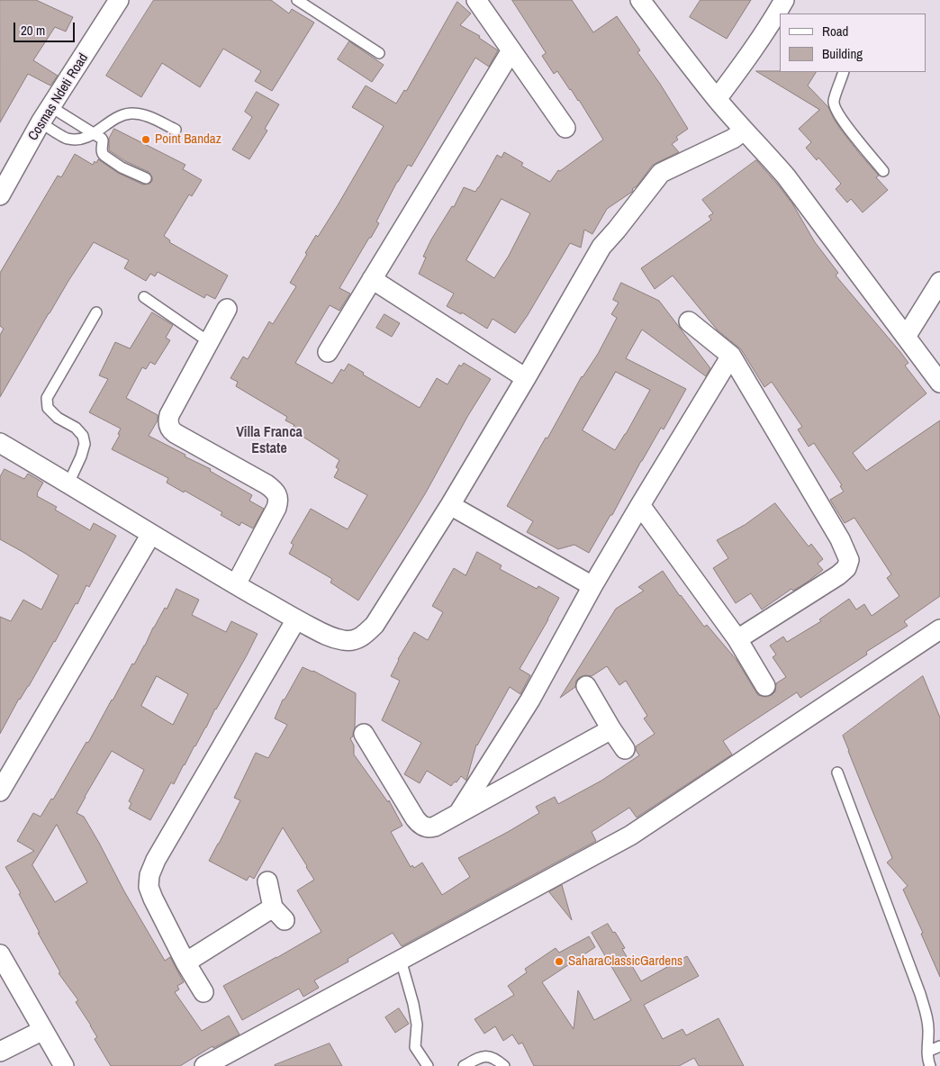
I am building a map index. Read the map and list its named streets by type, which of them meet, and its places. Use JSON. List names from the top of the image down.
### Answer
{
  "streets": {
    "street": ["Cosmas Ndeti Road"]
  },
  "districts": ["Villa Franca Estate"],
  "places": ["Point Bandaz", "SaharaClassicGardens"],
  "legend": ["Road", "Building"],
  "scale_bar": "20 m"
}
